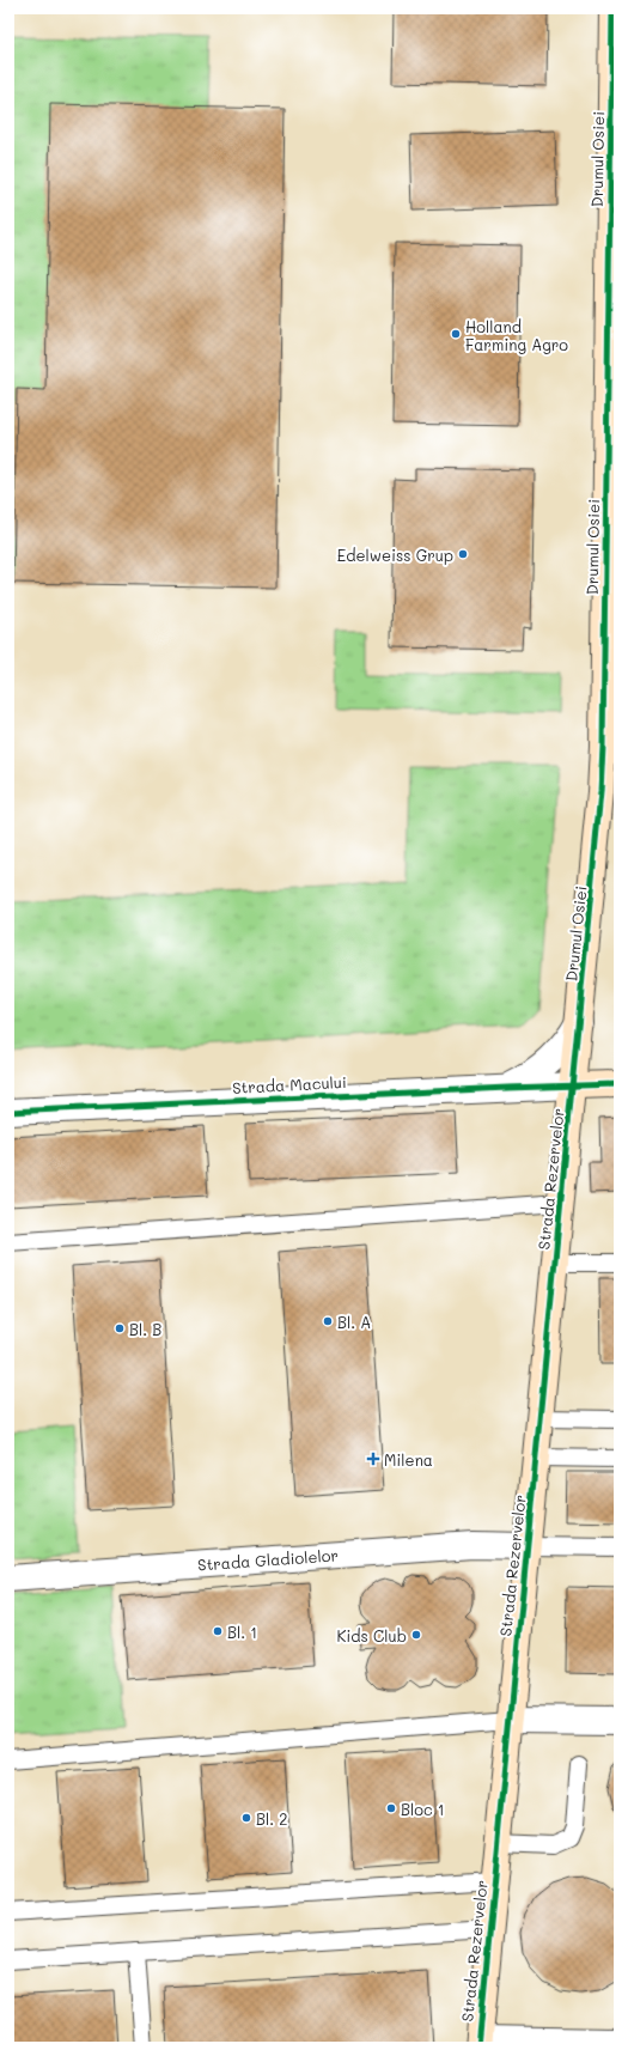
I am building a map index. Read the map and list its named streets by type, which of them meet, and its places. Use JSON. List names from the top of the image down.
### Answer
{
  "streets": {
    "street": [
      "Drumul Osiei",
      "Strada Macului",
      "Strada Rezervelor",
      "Strada Gladiolelor"
    ]
  },
  "crossings": [
    ["Drumul Osiei", "Strada Macului"],
    ["Drumul Osiei", "Strada Rezervelor"],
    ["Strada Macului", "Strada Rezervelor"],
    ["Strada Rezervelor", "Strada Gladiolelor"]
  ],
  "places": {
    "other": [
      "Holland Farming Agro",
      "Edelweiss Grup",
      "Bl. A",
      "Bl. B",
      "Bl. 1",
      "Kids Club",
      "Bloc 1",
      "Bl. 2"
    ],
    "health": ["Milena"]
  }
}
